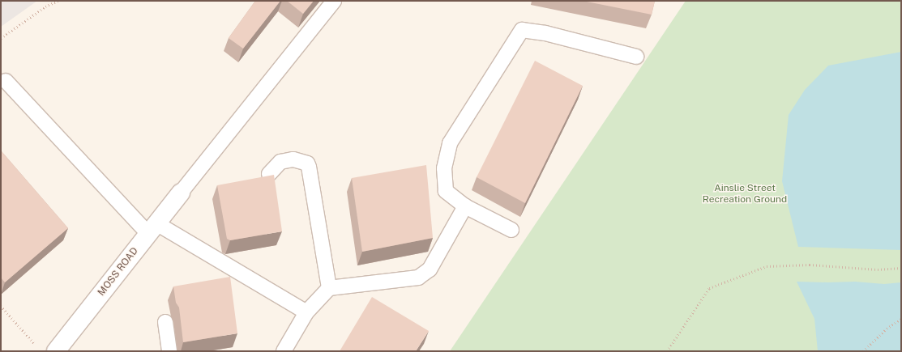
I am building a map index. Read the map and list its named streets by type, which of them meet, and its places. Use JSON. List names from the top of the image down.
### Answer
{
  "streets": {
    "street": ["MOSS ROAD"]
  },
  "parks": ["Ainslie Street Recreation Ground"]
}
